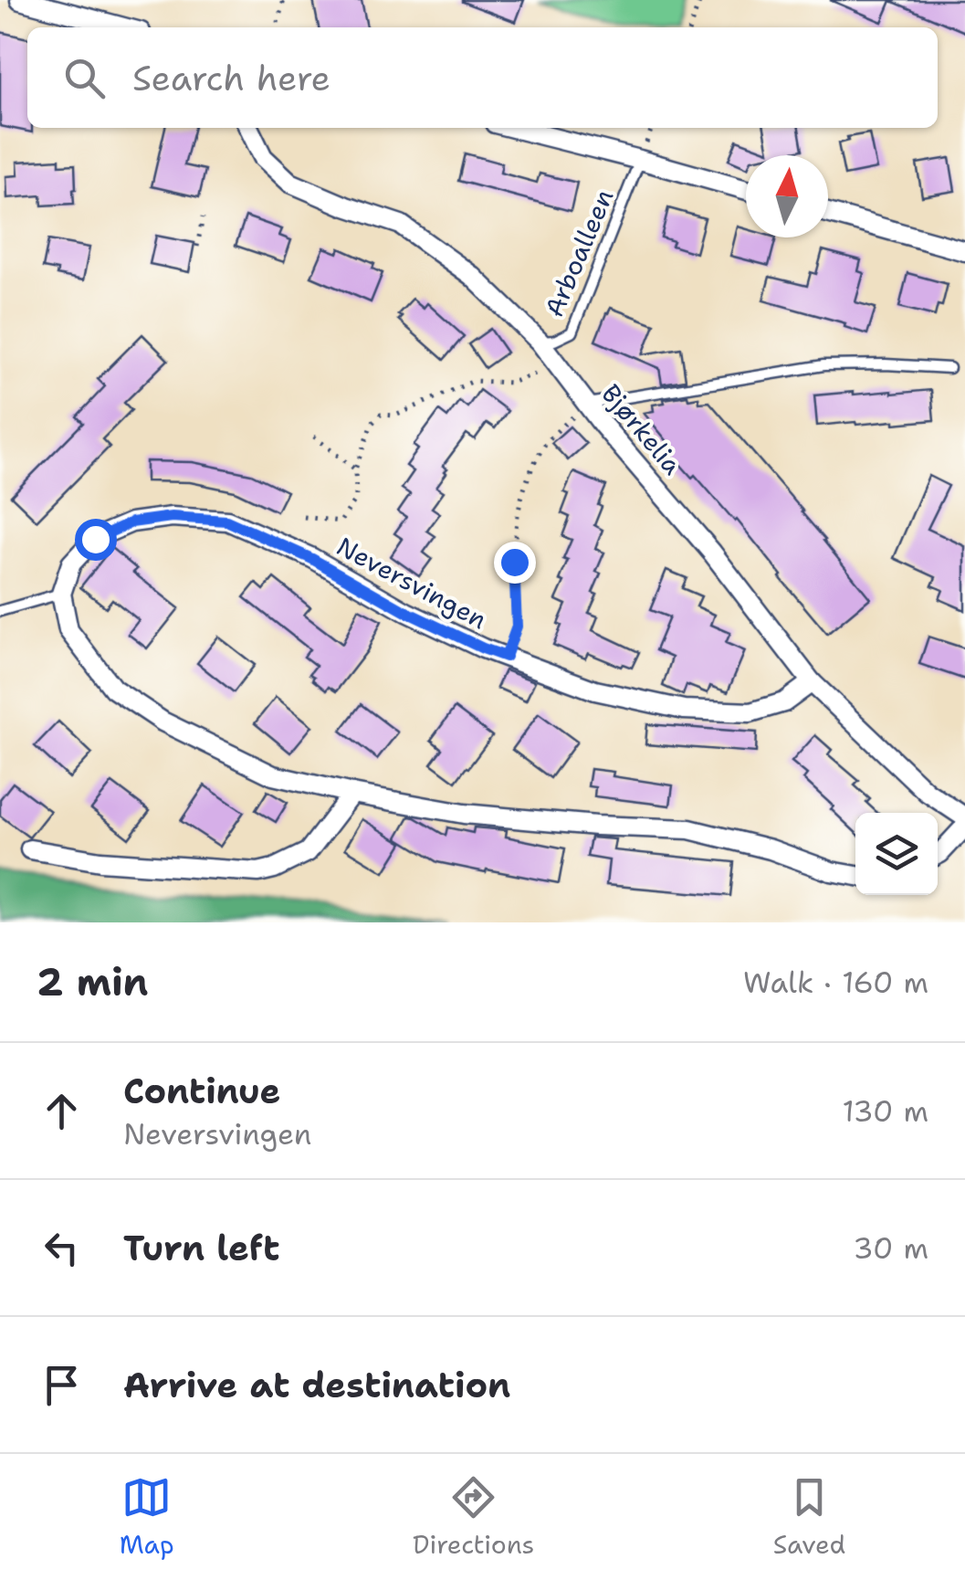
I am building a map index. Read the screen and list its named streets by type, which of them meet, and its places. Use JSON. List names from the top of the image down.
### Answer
{
  "streets": {
    "street": ["Bjørkelia", "Neversvingen"],
    "lane": ["Arboalleen"]
  },
  "crossings": [
    ["Arboalleen", "Bjørkelia"],
    ["Bjørkelia", "Neversvingen"]
  ],
  "north": "top",
  "page": {
    "search": "Search here",
    "heading": ["2 min", "Walk · 160 m"],
    "list": [
      ["Continue", "Neversvingen", "130 m"],
      ["Turn left", "30 m"],
      "Arrive at destination"
    ],
    "nav": ["Map", "Directions", "Saved"]
  }
}
